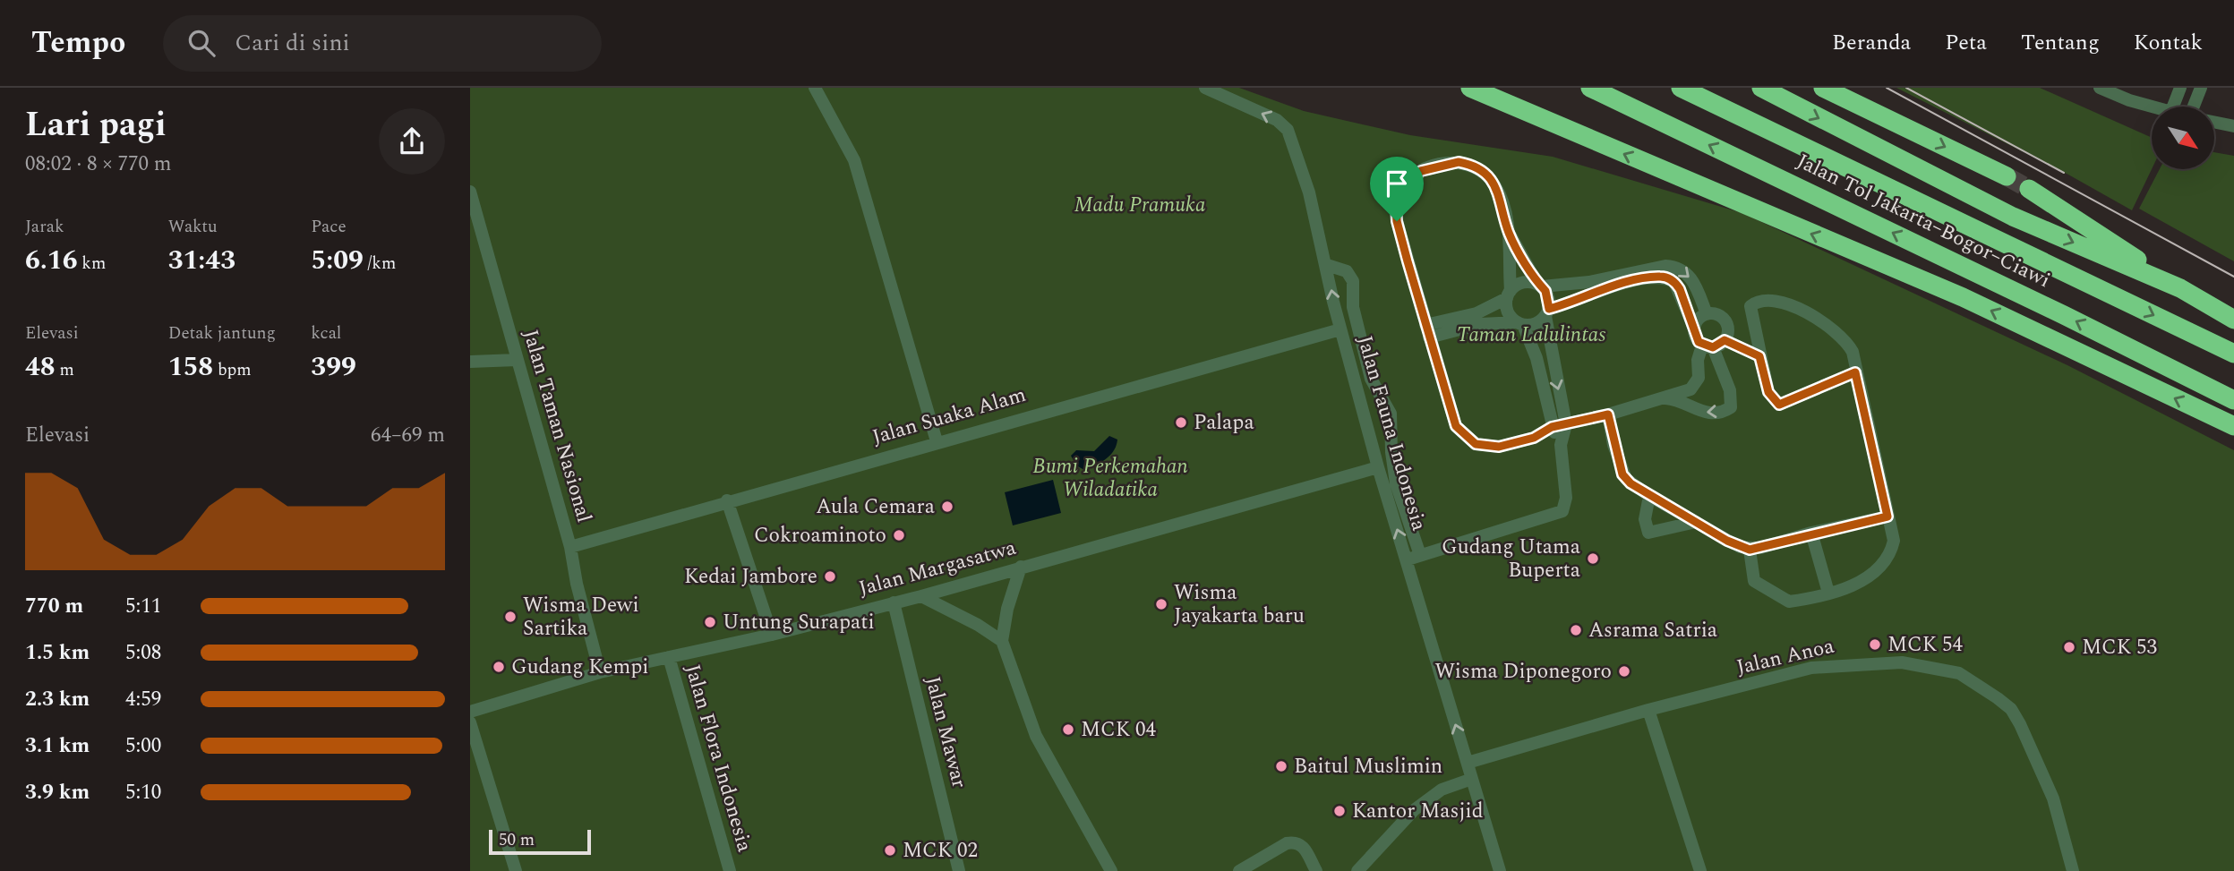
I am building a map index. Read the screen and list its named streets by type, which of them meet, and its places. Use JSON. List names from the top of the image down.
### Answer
{
  "streets": {
    "highway": ["Jalan Tol Jakarta–Bogor–Ciawi"],
    "street": [
      "Jalan Suaka Alam",
      "Jalan Taman Nasional",
      "Jalan Fauna Indonesia",
      "Jalan Margasatwa",
      "Jalan Anoa",
      "Jalan Mawar",
      "Jalan Flora Indonesia"
    ]
  },
  "crossings": [
    ["Jalan Suaka Alam", "Jalan Taman Nasional"],
    ["Jalan Suaka Alam", "Jalan Fauna Indonesia"],
    ["Jalan Taman Nasional", "Jalan Margasatwa"],
    ["Jalan Fauna Indonesia", "Jalan Margasatwa"],
    ["Jalan Fauna Indonesia", "Jalan Anoa"],
    ["Jalan Margasatwa", "Jalan Mawar"],
    ["Jalan Margasatwa", "Jalan Flora Indonesia"]
  ],
  "one_way": ["Jalan Fauna Indonesia"],
  "parks": ["Madu Pramuka", "Taman Lalulintas", "Bumi Perkemahan Wiladatika"],
  "places": [
    "Palapa",
    "Aula Cemara",
    "Cokroaminoto",
    "Gudang Utama Buperta",
    "Kedai Jambore",
    "Wisma Jayakarta baru",
    "Wisma Dewi Sartika",
    "Untung Surapati",
    "Asrama Satria",
    "MCK 54",
    "MCK 53",
    "Gudang Kempi",
    "Wisma Diponegoro",
    "MCK 04",
    "Baitul Muslimin",
    "Kantor Masjid",
    "MCK 02"
  ],
  "scale_bar": "50 m",
  "north": "bottom right",
  "page": {
    "header": "Tempo",
    "search": "Cari di sini",
    "nav": [
      "Beranda",
      "Peta",
      "Tentang",
      "Kontak"
    ],
    "heading": ["Lari pagi", "08:02 · 8 × 770 m"],
    "stats": [
      ["Jarak", "6.16 km"],
      ["Waktu", "31:43"],
      ["Pace", "5:09 /km"],
      ["Elevasi", "48 m"],
      ["Detak jantung", "158 bpm"],
      ["kcal", "399"]
    ],
    "chart": ["Elevasi", "64–69 m"],
    "list": [
      {
        "name": "770 m",
        "note": "5:11"
      },
      {
        "name": "1.5 km",
        "note": "5:08"
      },
      {
        "name": "2.3 km",
        "note": "4:59"
      },
      {
        "name": "3.1 km",
        "note": "5:00"
      },
      {
        "name": "3.9 km",
        "note": "5:10"
      }
    ],
    "scale": "50 m"
  }
}
